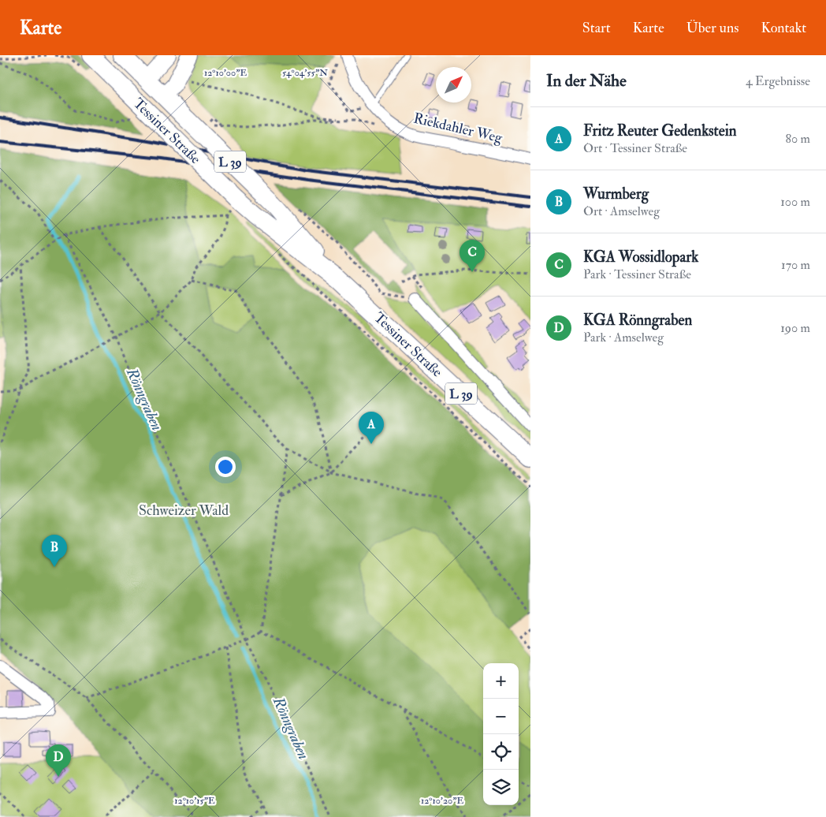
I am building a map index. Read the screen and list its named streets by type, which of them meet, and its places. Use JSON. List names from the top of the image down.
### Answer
{
  "streets": {
    "main road": ["Tessiner Straße", "L 39"],
    "street": ["Riekdahler Weg"]
  },
  "water": ["Rönngraben"],
  "parks": ["Schweizer Wald"],
  "north": "top right",
  "page": {
    "header": "Karte",
    "nav": [
      "Start",
      "Karte",
      "Über uns",
      "Kontakt"
    ],
    "heading": ["In der Nähe", "4 Ergebnisse"],
    "list": [
      {
        "mark": "A",
        "name": "Fritz Reuter Gedenkstein",
        "note": "Ort · Tessiner Straße",
        "value": "80 m"
      },
      {
        "mark": "B",
        "name": "Wurmberg",
        "note": "Ort · Amselweg",
        "value": "100 m"
      },
      {
        "mark": "C",
        "name": "KGA Wossidlopark",
        "note": "Park · Tessiner Straße",
        "value": "170 m"
      },
      {
        "mark": "D",
        "name": "KGA Rönngraben",
        "note": "Park · Amselweg",
        "value": "190 m"
      }
    ],
    "pins": [
      "C",
      "A",
      "B",
      "D"
    ],
    "map_buttons": ["+", "−"]
  },
  "coordinates": [
    "12°10'00\"E",
    "54°04'55\"N",
    "12°10'15\"E",
    "12°10'20\"E"
  ]
}
